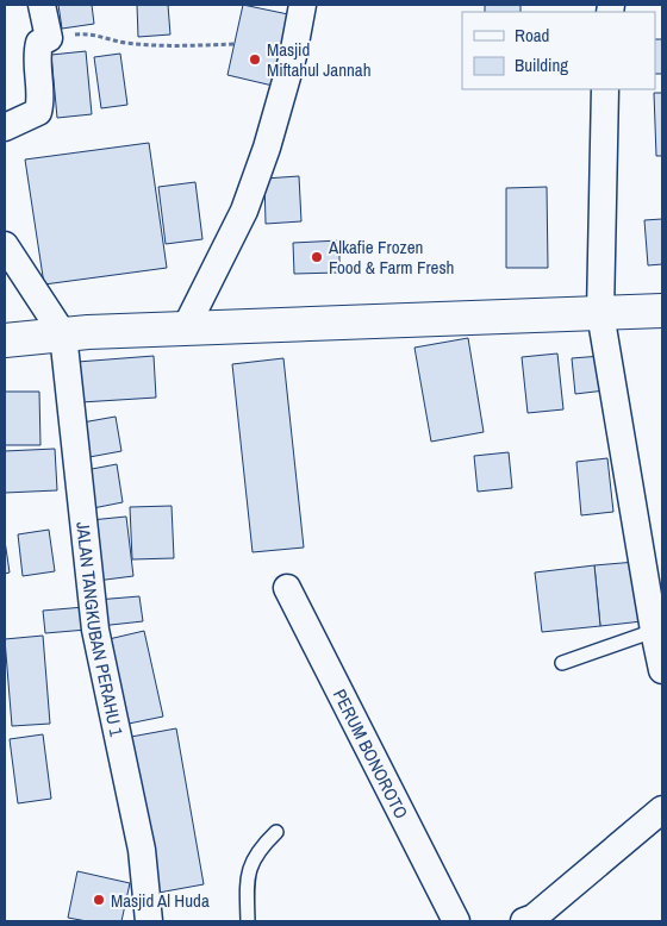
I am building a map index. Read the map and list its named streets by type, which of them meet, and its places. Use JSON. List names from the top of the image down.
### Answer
{
  "streets": {
    "street": ["JALAN TANGKUBAN PERAHU 1", "PERUM BONOROTO"]
  },
  "places": ["Masjid Miftahul Jannah", "Alkafie Frozen Food & Farm Fresh", "Masjid Al Huda"],
  "legend": ["Road", "Building"]
}
